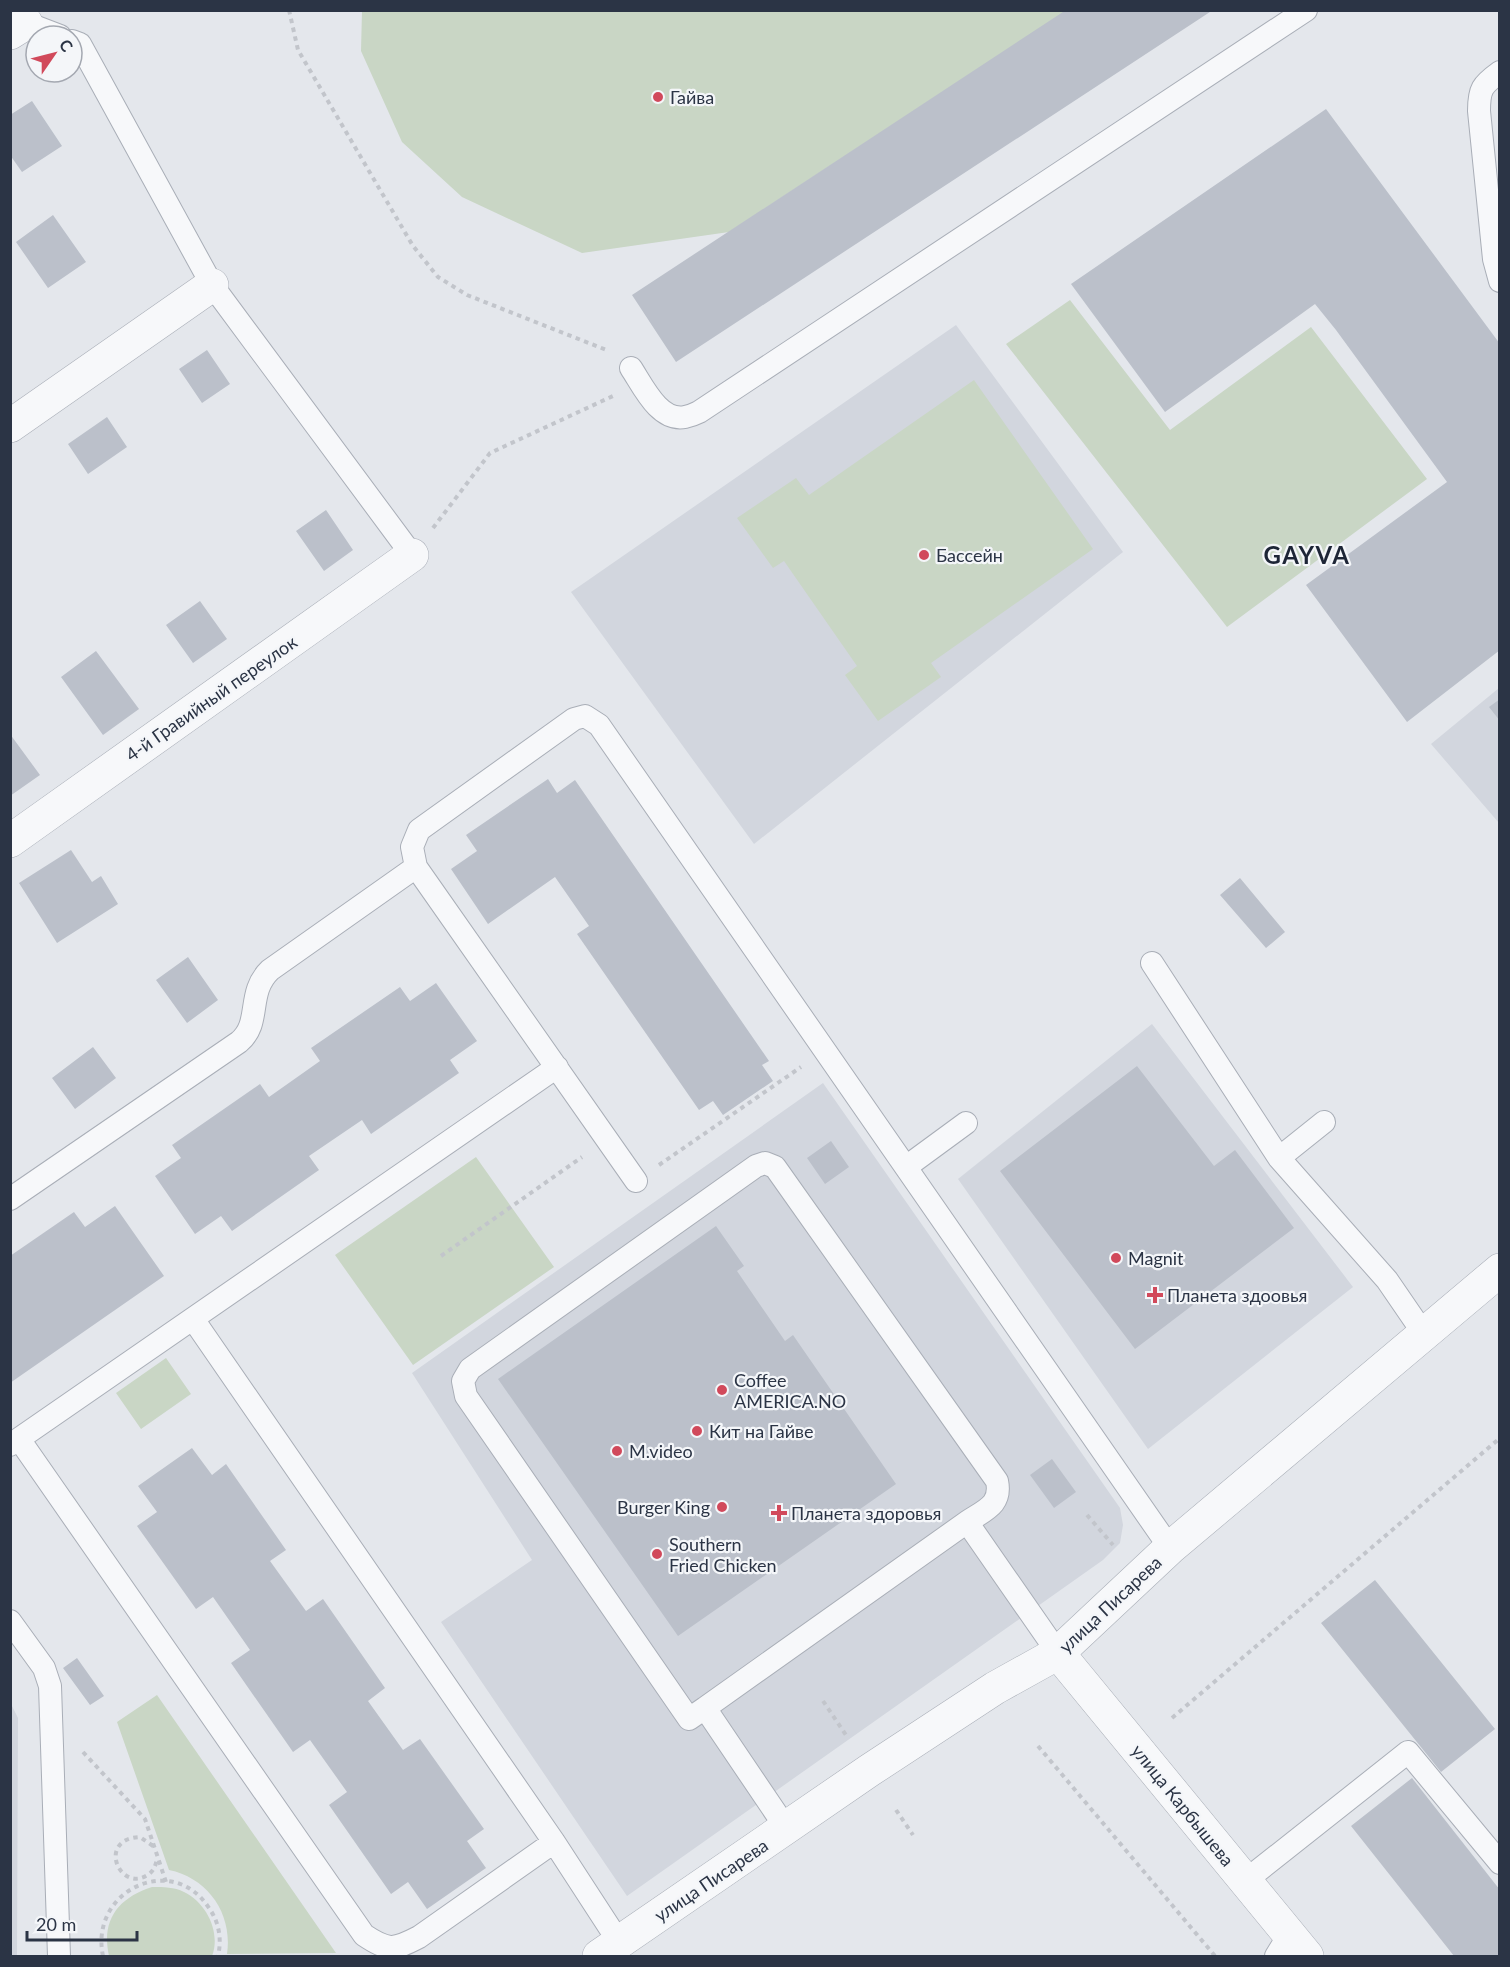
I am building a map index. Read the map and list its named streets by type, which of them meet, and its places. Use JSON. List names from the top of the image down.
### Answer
{
  "streets": {
    "street": ["4-й Гравийный переулок", "улица Писарева", "улица Карбышева"]
  },
  "crossings": [
    ["улица Писарева", "улица Карбышева"]
  ],
  "districts": ["GAYVA"],
  "places": {
    "other": [
      "Гайва",
      "Бассейн",
      "Magnit",
      "Coffee AMERICA.NO",
      "Кит на Гайве",
      "M.video",
      "Burger King",
      "Southern Fried Chicken"
    ],
    "health": ["Планета здоовья", "Планета здоровья"]
  },
  "scale_bar": "20 m",
  "north": "top right"
}
